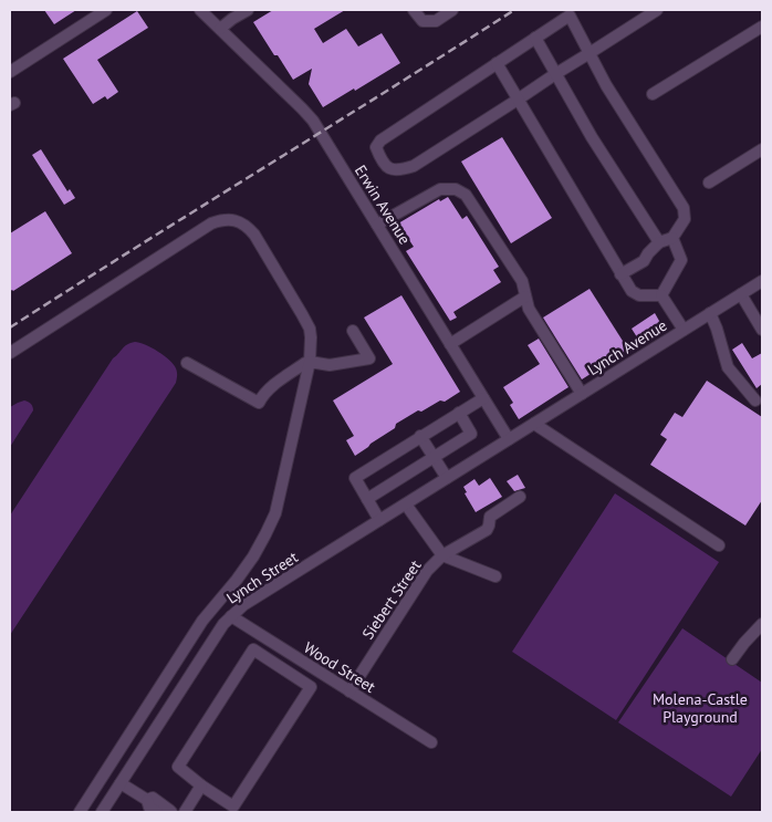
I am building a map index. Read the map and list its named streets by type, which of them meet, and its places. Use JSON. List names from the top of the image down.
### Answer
{
  "streets": {
    "street": [
      "Erwin Avenue",
      "Lynch Avenue",
      "Lynch Street",
      "Siebert Street",
      "Wood Street"
    ]
  },
  "crossings": [
    ["Erwin Avenue", "Lynch Avenue"],
    ["Erwin Avenue", "Lynch Street"],
    ["Lynch Avenue", "Lynch Street"],
    ["Lynch Street", "Wood Street"],
    ["Siebert Street", "Wood Street"]
  ],
  "parks": ["Molena-Castle Playground"]
}
